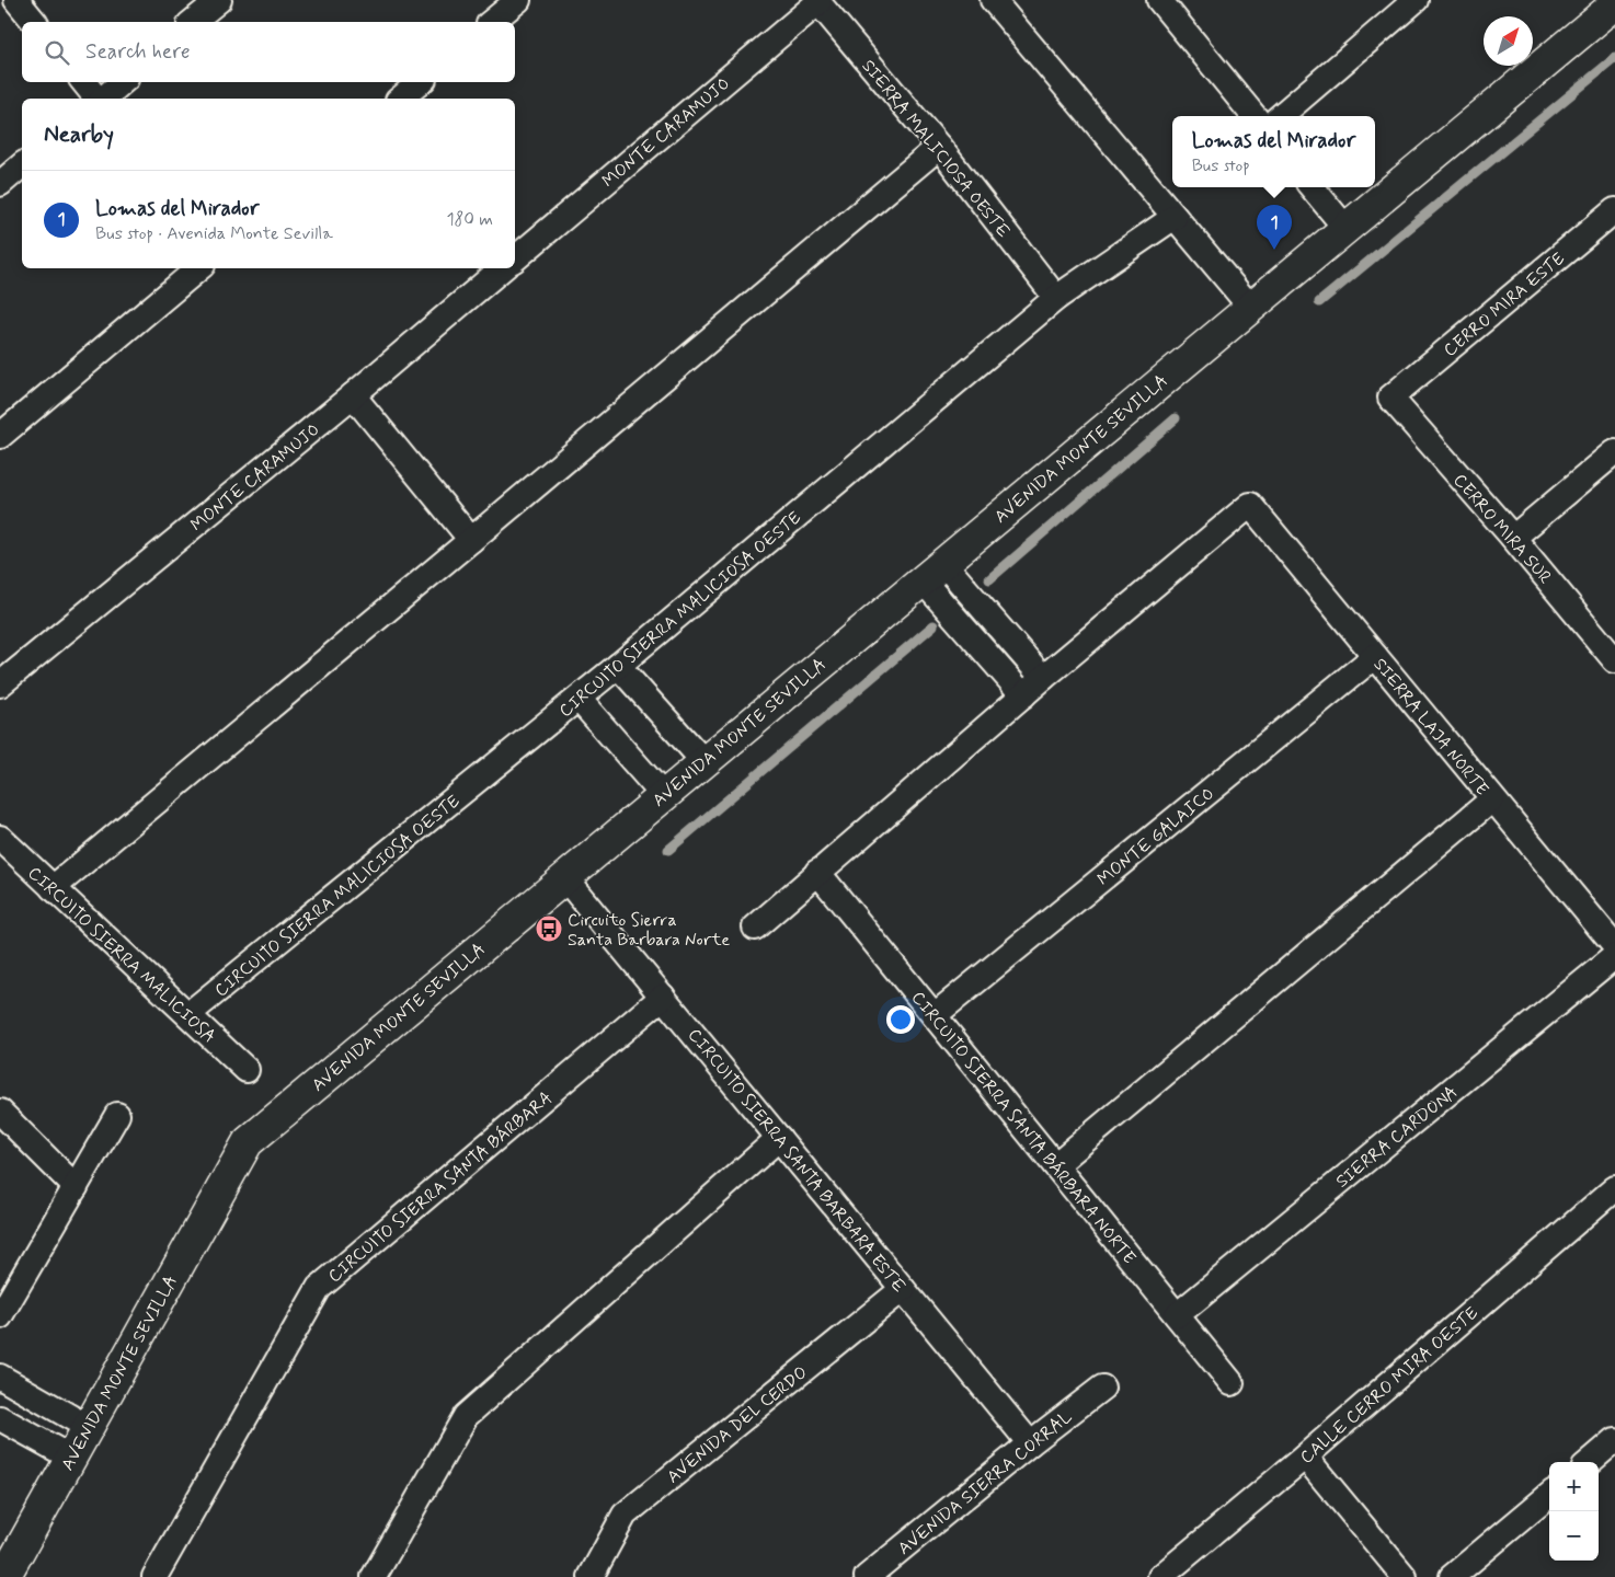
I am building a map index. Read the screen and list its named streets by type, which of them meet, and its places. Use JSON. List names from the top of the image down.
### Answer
{
  "streets": {
    "street": [
      "MONTE CARAMUJO",
      "SIERRA MALICIOSA OESTE",
      "CERRO MIRA ESTE",
      "AVENIDA MONTE SEVILLA",
      "CERRO MIRA SUR",
      "CIRCUITO SIERRA MALICIOSA OESTE",
      "SIERRA LAJA NORTE",
      "MONTE GALAICO",
      "CIRCUITO SIERRA MALICIOSA",
      "CIRCUITO SIERRA SANTA BÁRBARA NORTE",
      "SIERRA CARDONA",
      "CIRCUITO SIERRA SANTA BARBARA ESTE",
      "CIRCUITO SIERRA SANTA BÁRBARA",
      "CALLE CERRO MIRA OESTE",
      "AVENIDA DEL CERDO",
      "AVENIDA SIERRA CORRAL"
    ]
  },
  "crossings": [
    ["MONTE CARAMUJO", "SIERRA MALICIOSA OESTE"],
    ["SIERRA MALICIOSA OESTE", "CIRCUITO SIERRA MALICIOSA OESTE"],
    ["CERRO MIRA ESTE", "CERRO MIRA SUR"],
    ["AVENIDA MONTE SEVILLA", "CIRCUITO SIERRA SANTA BARBARA ESTE"],
    ["CIRCUITO SIERRA MALICIOSA OESTE", "CIRCUITO SIERRA MALICIOSA"],
    ["SIERRA LAJA NORTE", "MONTE GALAICO"],
    ["MONTE GALAICO", "CIRCUITO SIERRA SANTA BÁRBARA NORTE"],
    ["CIRCUITO SIERRA SANTA BÁRBARA NORTE", "SIERRA CARDONA"],
    ["CIRCUITO SIERRA SANTA BARBARA ESTE", "CIRCUITO SIERRA SANTA BÁRBARA"],
    ["CIRCUITO SIERRA SANTA BARBARA ESTE", "AVENIDA DEL CERDO"],
    ["CIRCUITO SIERRA SANTA BARBARA ESTE", "AVENIDA SIERRA CORRAL"]
  ],
  "places": {
    "bus stop": ["Circuito Sierra Santa Barbara Norte"]
  },
  "north": "top right",
  "page": {
    "search": "Search here",
    "heading": "Nearby",
    "popup": ["Lomas del Mirador", "Bus stop"],
    "list": [
      {
        "mark": "1",
        "name": "Lomas del Mirador",
        "note": "Bus stop · Avenida Monte Sevilla",
        "value": "180 m"
      }
    ],
    "pins": "1",
    "map_buttons": ["+", "−"]
  }
}
